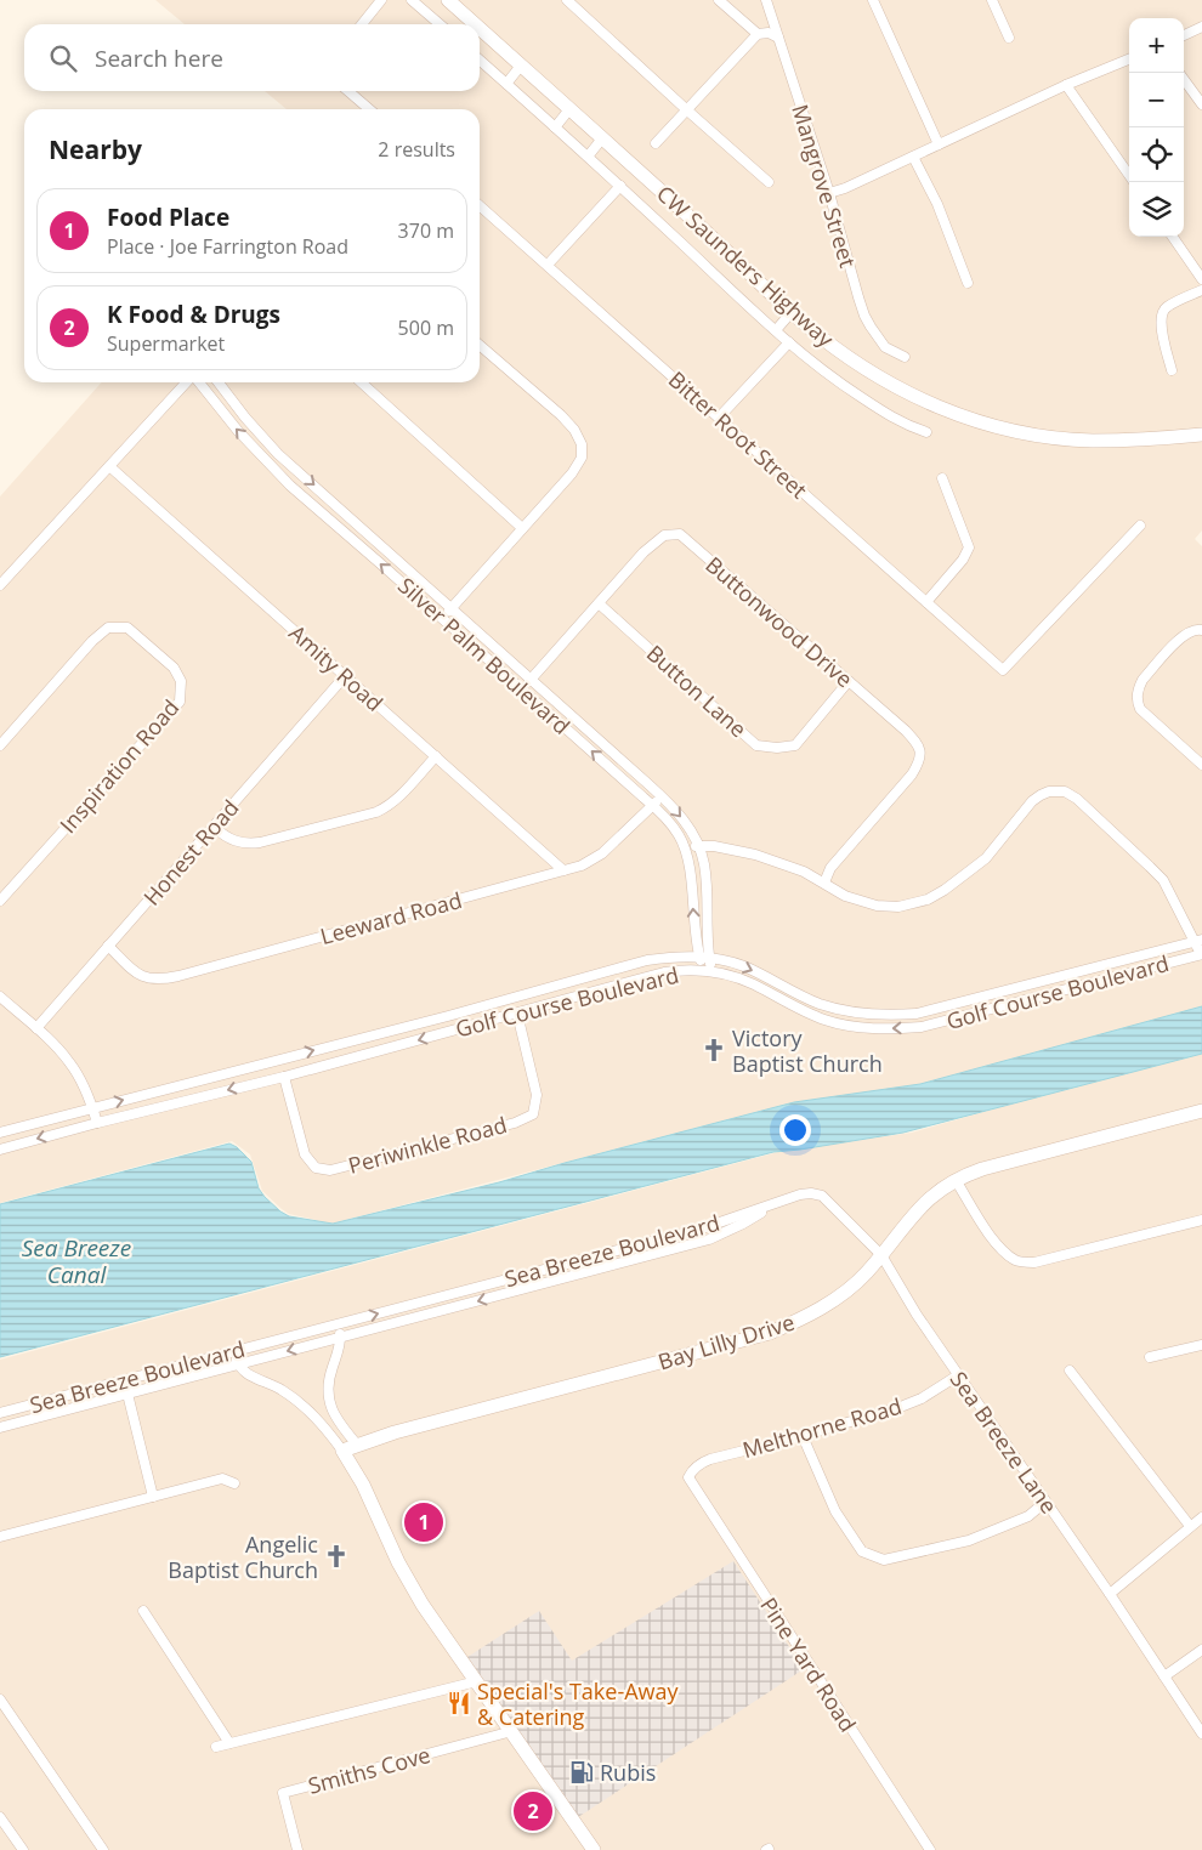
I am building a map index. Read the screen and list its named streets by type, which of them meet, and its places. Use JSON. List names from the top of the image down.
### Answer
{
  "streets": {
    "main road": ["CW Saunders Highway", "Bay Lilly Drive"],
    "street": [
      "Mangrove Street",
      "Bitter Root Street",
      "Buttonwood Drive",
      "Silver Palm Boulevard",
      "Amity Road",
      "Button Lane",
      "Inspiration Road",
      "Honest Road",
      "Leeward Road",
      "Golf Course Boulevard",
      "Periwinkle Road",
      "Sea Breeze Boulevard",
      "Melthorne Road",
      "Sea Breeze Lane",
      "Pine Yard Road",
      "Smiths Cove"
    ]
  },
  "crossings": [
    ["Buttonwood Drive", "Silver Palm Boulevard"],
    ["Buttonwood Drive", "Button Lane"],
    ["Silver Palm Boulevard", "Leeward Road"],
    ["Silver Palm Boulevard", "Golf Course Boulevard"],
    ["Amity Road", "Honest Road"],
    ["Amity Road", "Leeward Road"],
    ["Honest Road", "Leeward Road"],
    ["Golf Course Boulevard", "Periwinkle Road"],
    ["Sea Breeze Boulevard", "Bay Lilly Drive"],
    ["Sea Breeze Boulevard", "Sea Breeze Lane"],
    ["Bay Lilly Drive", "Sea Breeze Lane"],
    ["Melthorne Road", "Sea Breeze Lane"],
    ["Melthorne Road", "Pine Yard Road"]
  ],
  "water": ["Sea Breeze Canal"],
  "places": {
    "church": ["Victory Baptist Church", "Angelic Baptist Church"],
    "restaurant": ["Special's Take-Away & Catering"],
    "fuel station": ["Rubis"]
  },
  "page": {
    "map_buttons": ["+", "−"],
    "search": "Search here",
    "heading": ["Nearby", "2 results"],
    "list": [
      {
        "mark": "1",
        "name": "Food Place",
        "note": "Place · Joe Farrington Road",
        "value": "370 m"
      },
      {
        "mark": "2",
        "name": "K Food & Drugs",
        "note": "Supermarket",
        "value": "500 m"
      }
    ],
    "pins": ["1", "2"]
  }
}
